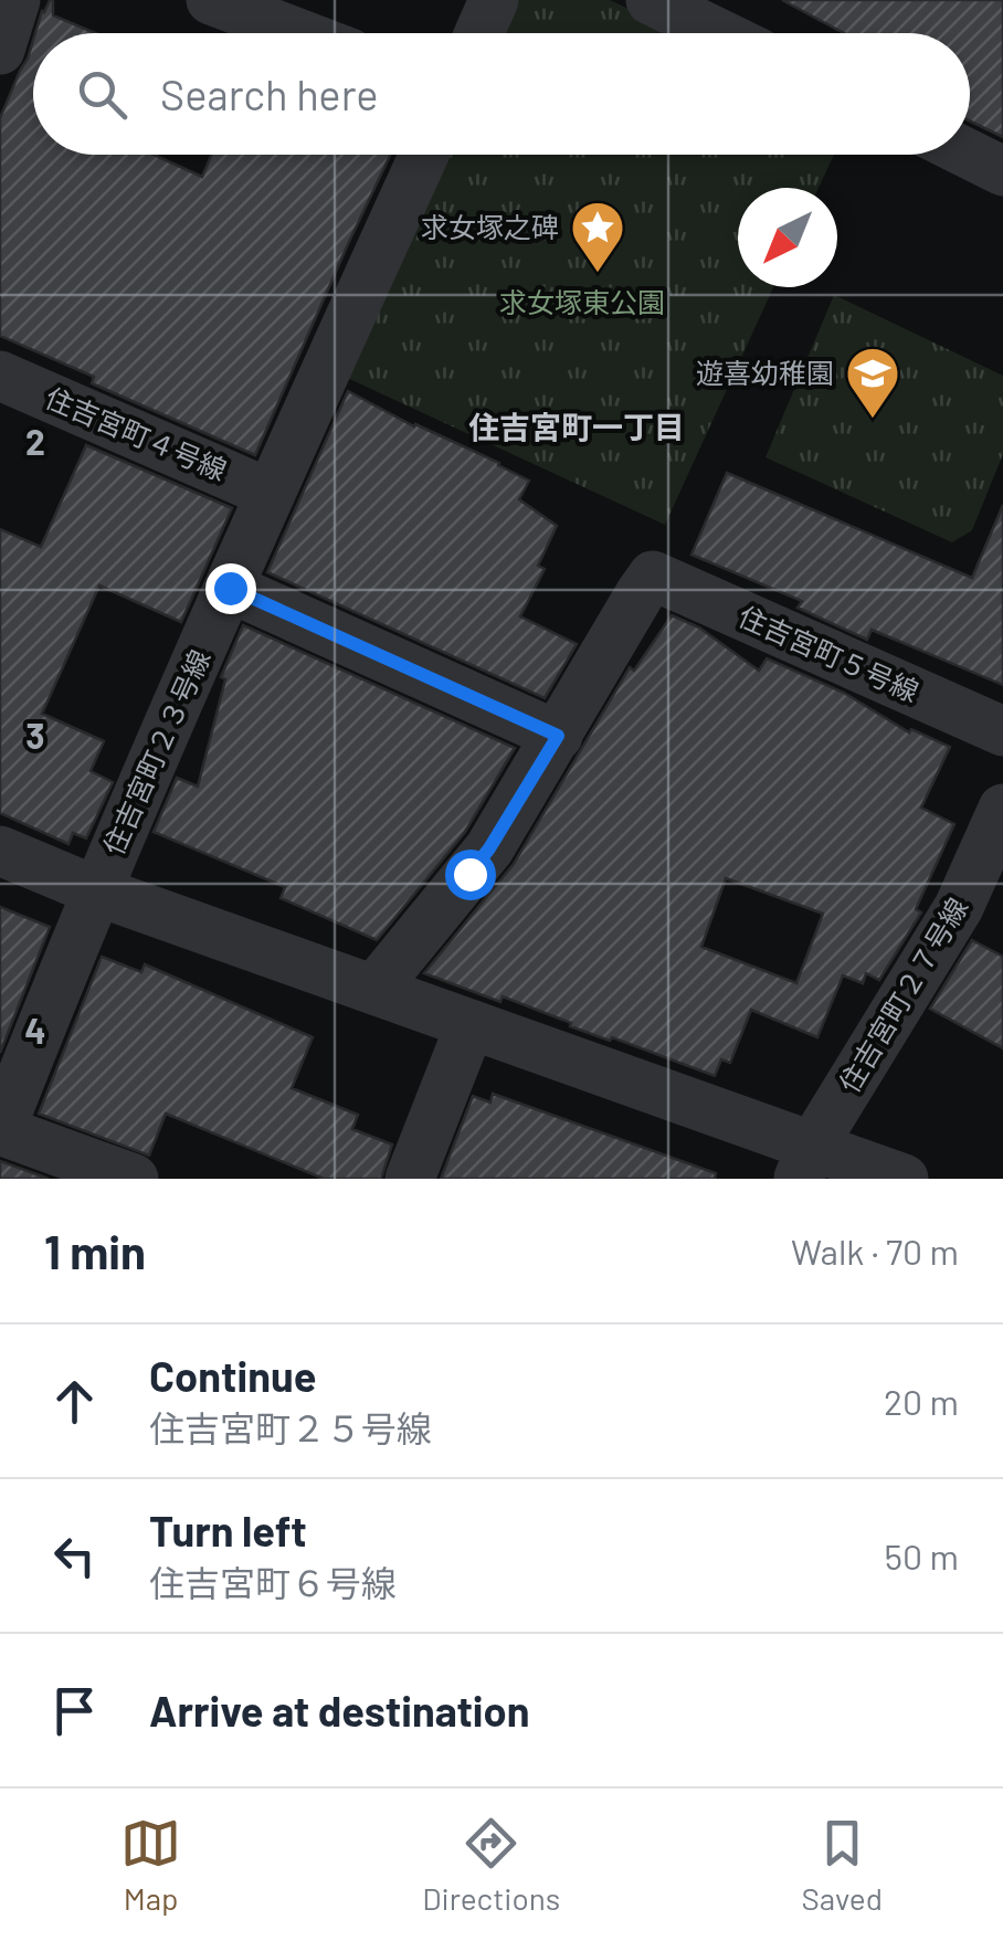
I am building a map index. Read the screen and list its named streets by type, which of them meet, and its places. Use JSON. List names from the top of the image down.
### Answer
{
  "streets": {
    "street": [
      "住吉宮町４号線",
      "住吉宮町５号線",
      "住吉宮町２３号線",
      "住吉宮町２７号線"
    ]
  },
  "crossings": [
    ["住吉宮町４号線", "住吉宮町２３号線"]
  ],
  "districts": ["住吉宮町一丁目"],
  "parks": ["求女塚東公園"],
  "places": {
    "place": ["求女塚之碑"],
    "school or university": ["遊喜幼稚園"]
  },
  "north": "bottom left",
  "page": {
    "search": "Search here",
    "heading": ["1 min", "Walk · 70 m"],
    "list": [
      ["Continue", "住吉宮町２５号線", "20 m"],
      ["Turn left", "住吉宮町６号線", "50 m"],
      "Arrive at destination"
    ],
    "nav": ["Map", "Directions", "Saved"]
  },
  "grid": {
    "rows": ["2", "3", "4"]
  }
}
